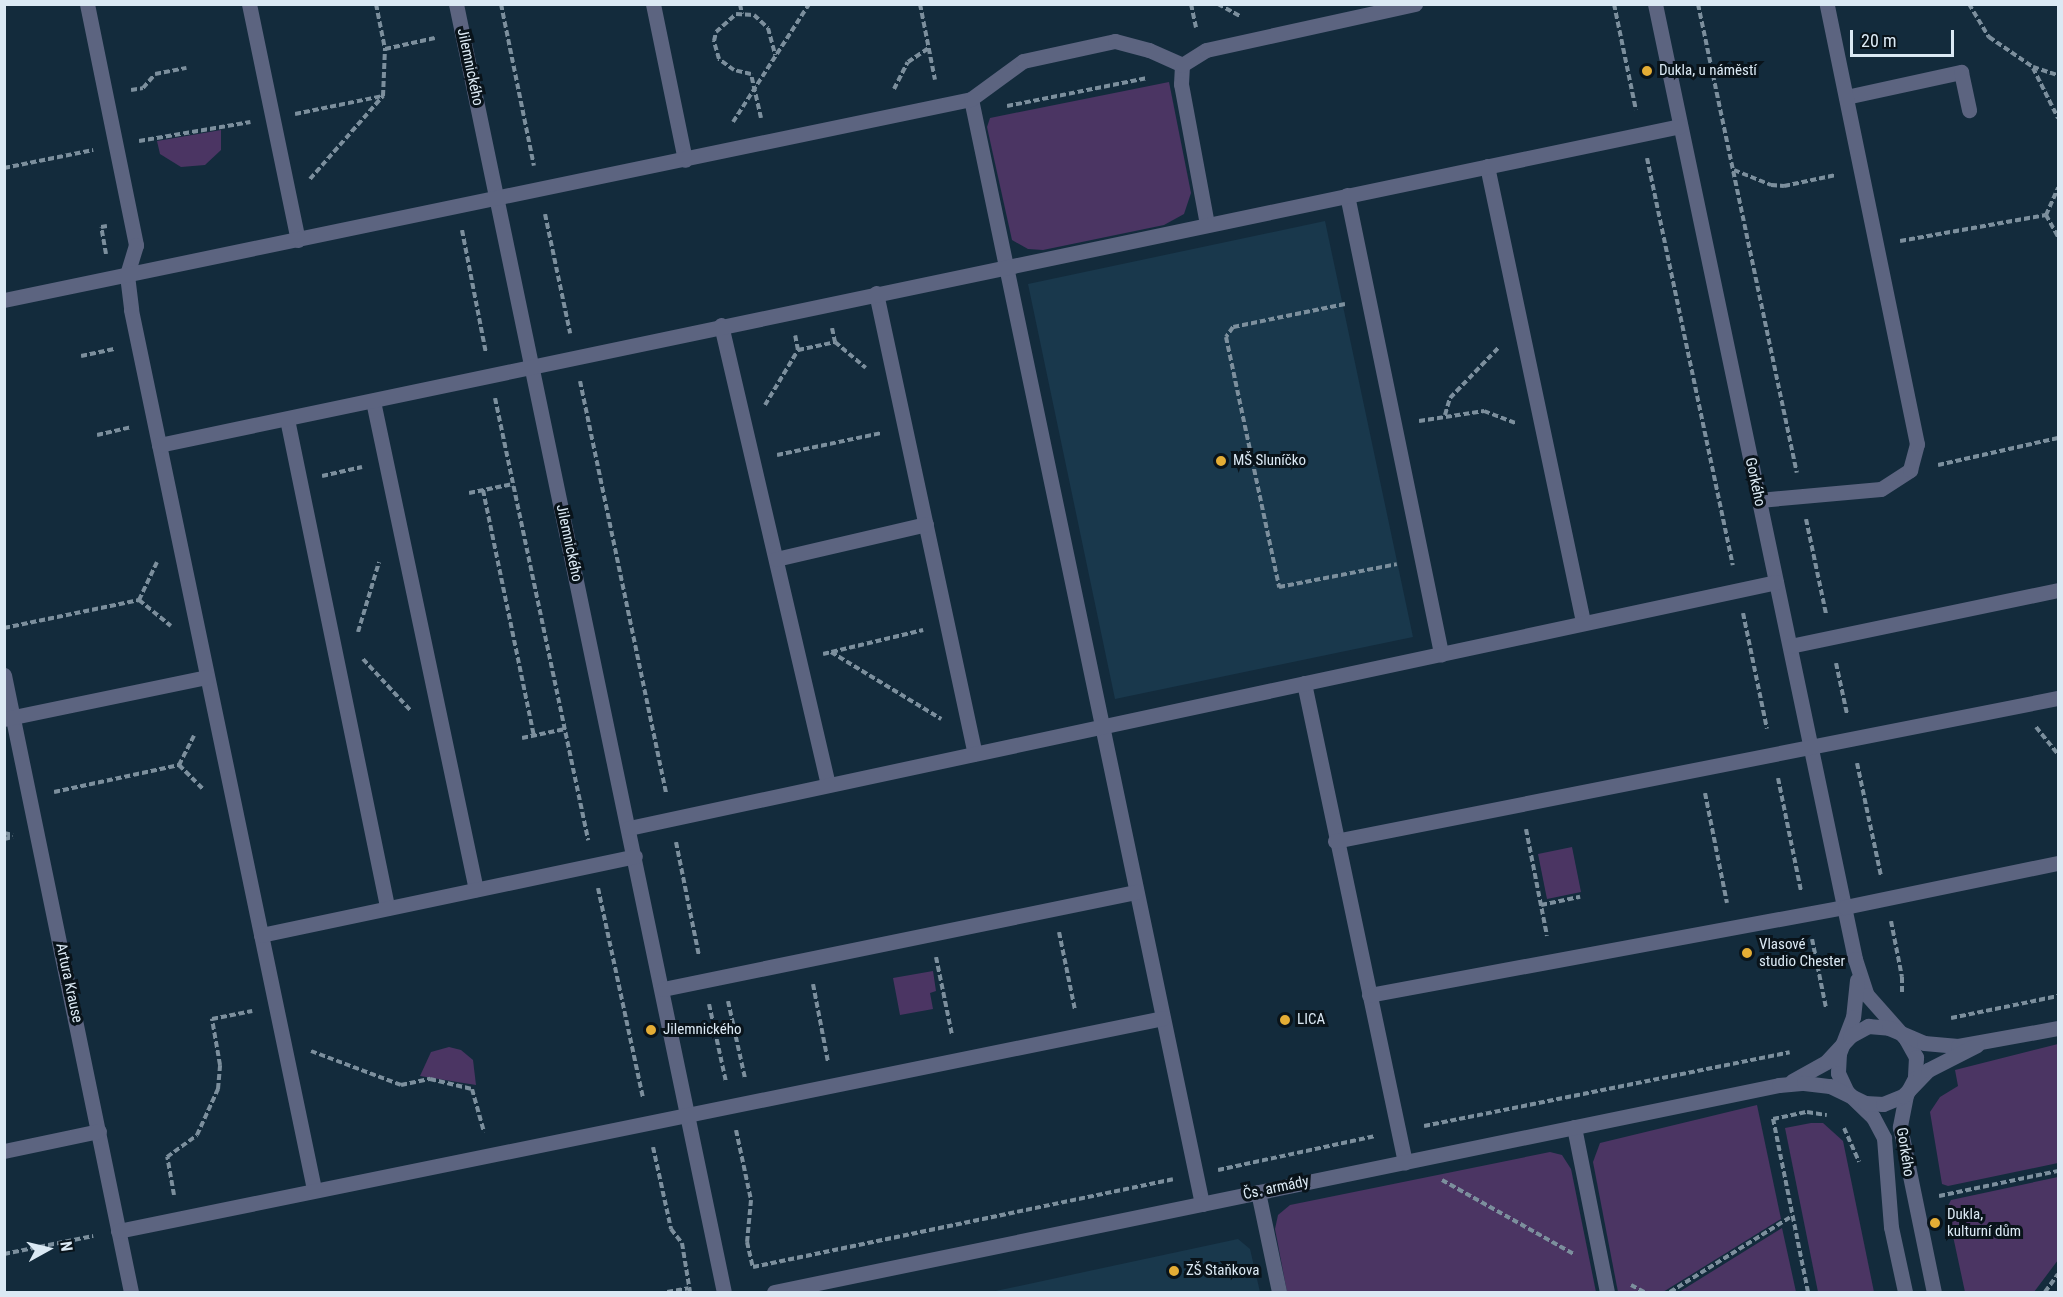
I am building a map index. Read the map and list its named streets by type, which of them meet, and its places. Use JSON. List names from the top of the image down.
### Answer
{
  "streets": {
    "street": [
      "Jilemnického",
      "Gorkého",
      "Artura Krause",
      "Čs. armády"
    ]
  },
  "crossings": [
    ["Gorkého", "Čs. armády"]
  ],
  "places": [
    "Dukla, u náměstí",
    "MŠ Sluníčko",
    "Vlasové studio Chester",
    "LICA",
    "Jilemnického",
    "Dukla, kulturní dům",
    "ZŠ Staňkova"
  ],
  "scale_bar": "20 m",
  "north": "right"
}
